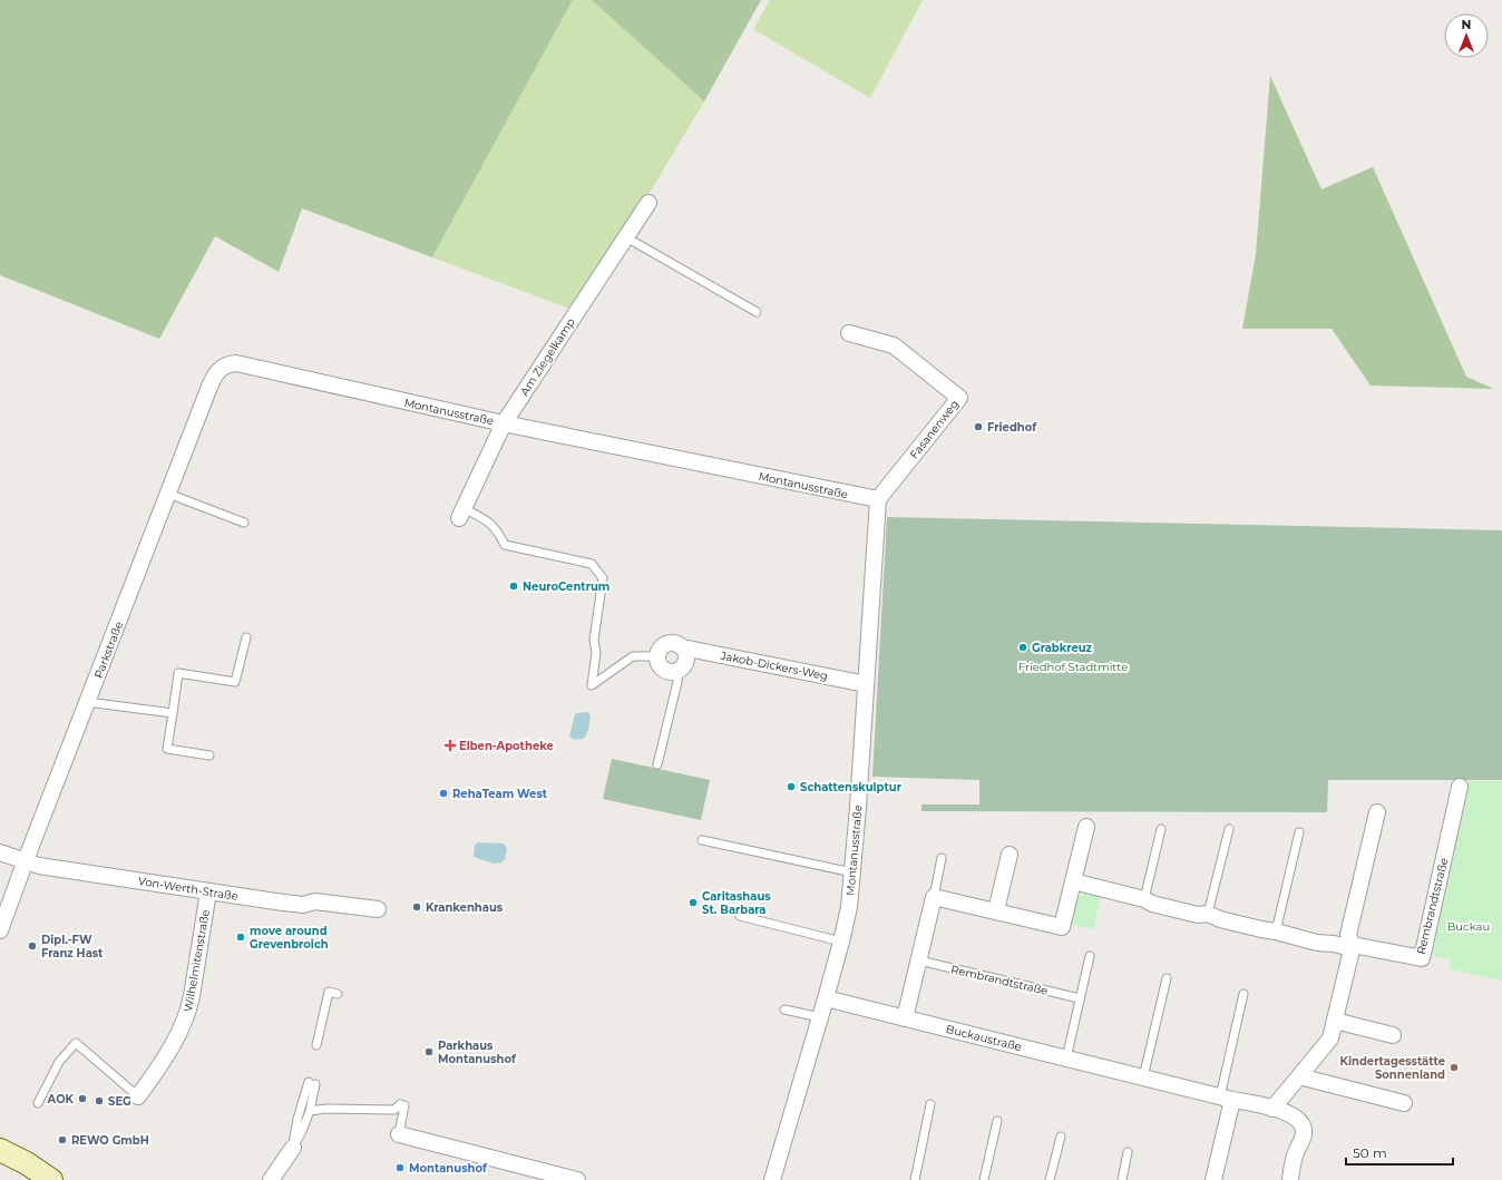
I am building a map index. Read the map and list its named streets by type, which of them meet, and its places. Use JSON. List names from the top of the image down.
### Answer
{
  "streets": {
    "street": [
      "Am Ziegelkamp",
      "Montanusstraße",
      "Fasanenweg",
      "Parkstraße",
      "Jakob-Dickers-Weg",
      "Von-Werth-Straße",
      "Rembrandtstraße",
      "Wilhelmitenstraße",
      "Buckaustraße"
    ]
  },
  "crossings": [
    ["Am Ziegelkamp", "Montanusstraße"],
    ["Montanusstraße", "Fasanenweg"],
    ["Montanusstraße", "Parkstraße"],
    ["Montanusstraße", "Jakob-Dickers-Weg"],
    ["Montanusstraße", "Buckaustraße"],
    ["Parkstraße", "Von-Werth-Straße"],
    ["Von-Werth-Straße", "Wilhelmitenstraße"]
  ],
  "parks": ["Friedhof Stadtmitte", "Buckau"],
  "places": {
    "other": [
      "Friedhof",
      "NeuroCentrum",
      "Grabkreuz",
      "Schattenskulptur",
      "RehaTeam West",
      "Caritashaus St. Barbara",
      "Krankenhaus",
      "move around Grevenbroich",
      "Dipl.-FW Franz Hast",
      "Parkhaus Montanushof",
      "Kindertagesstätte Sonnenland",
      "AOK",
      "SEG",
      "REWO GmbH",
      "Montanushof"
    ],
    "health": ["Elben-Apotheke"]
  },
  "scale_bar": "50 m",
  "north": "top"
}
